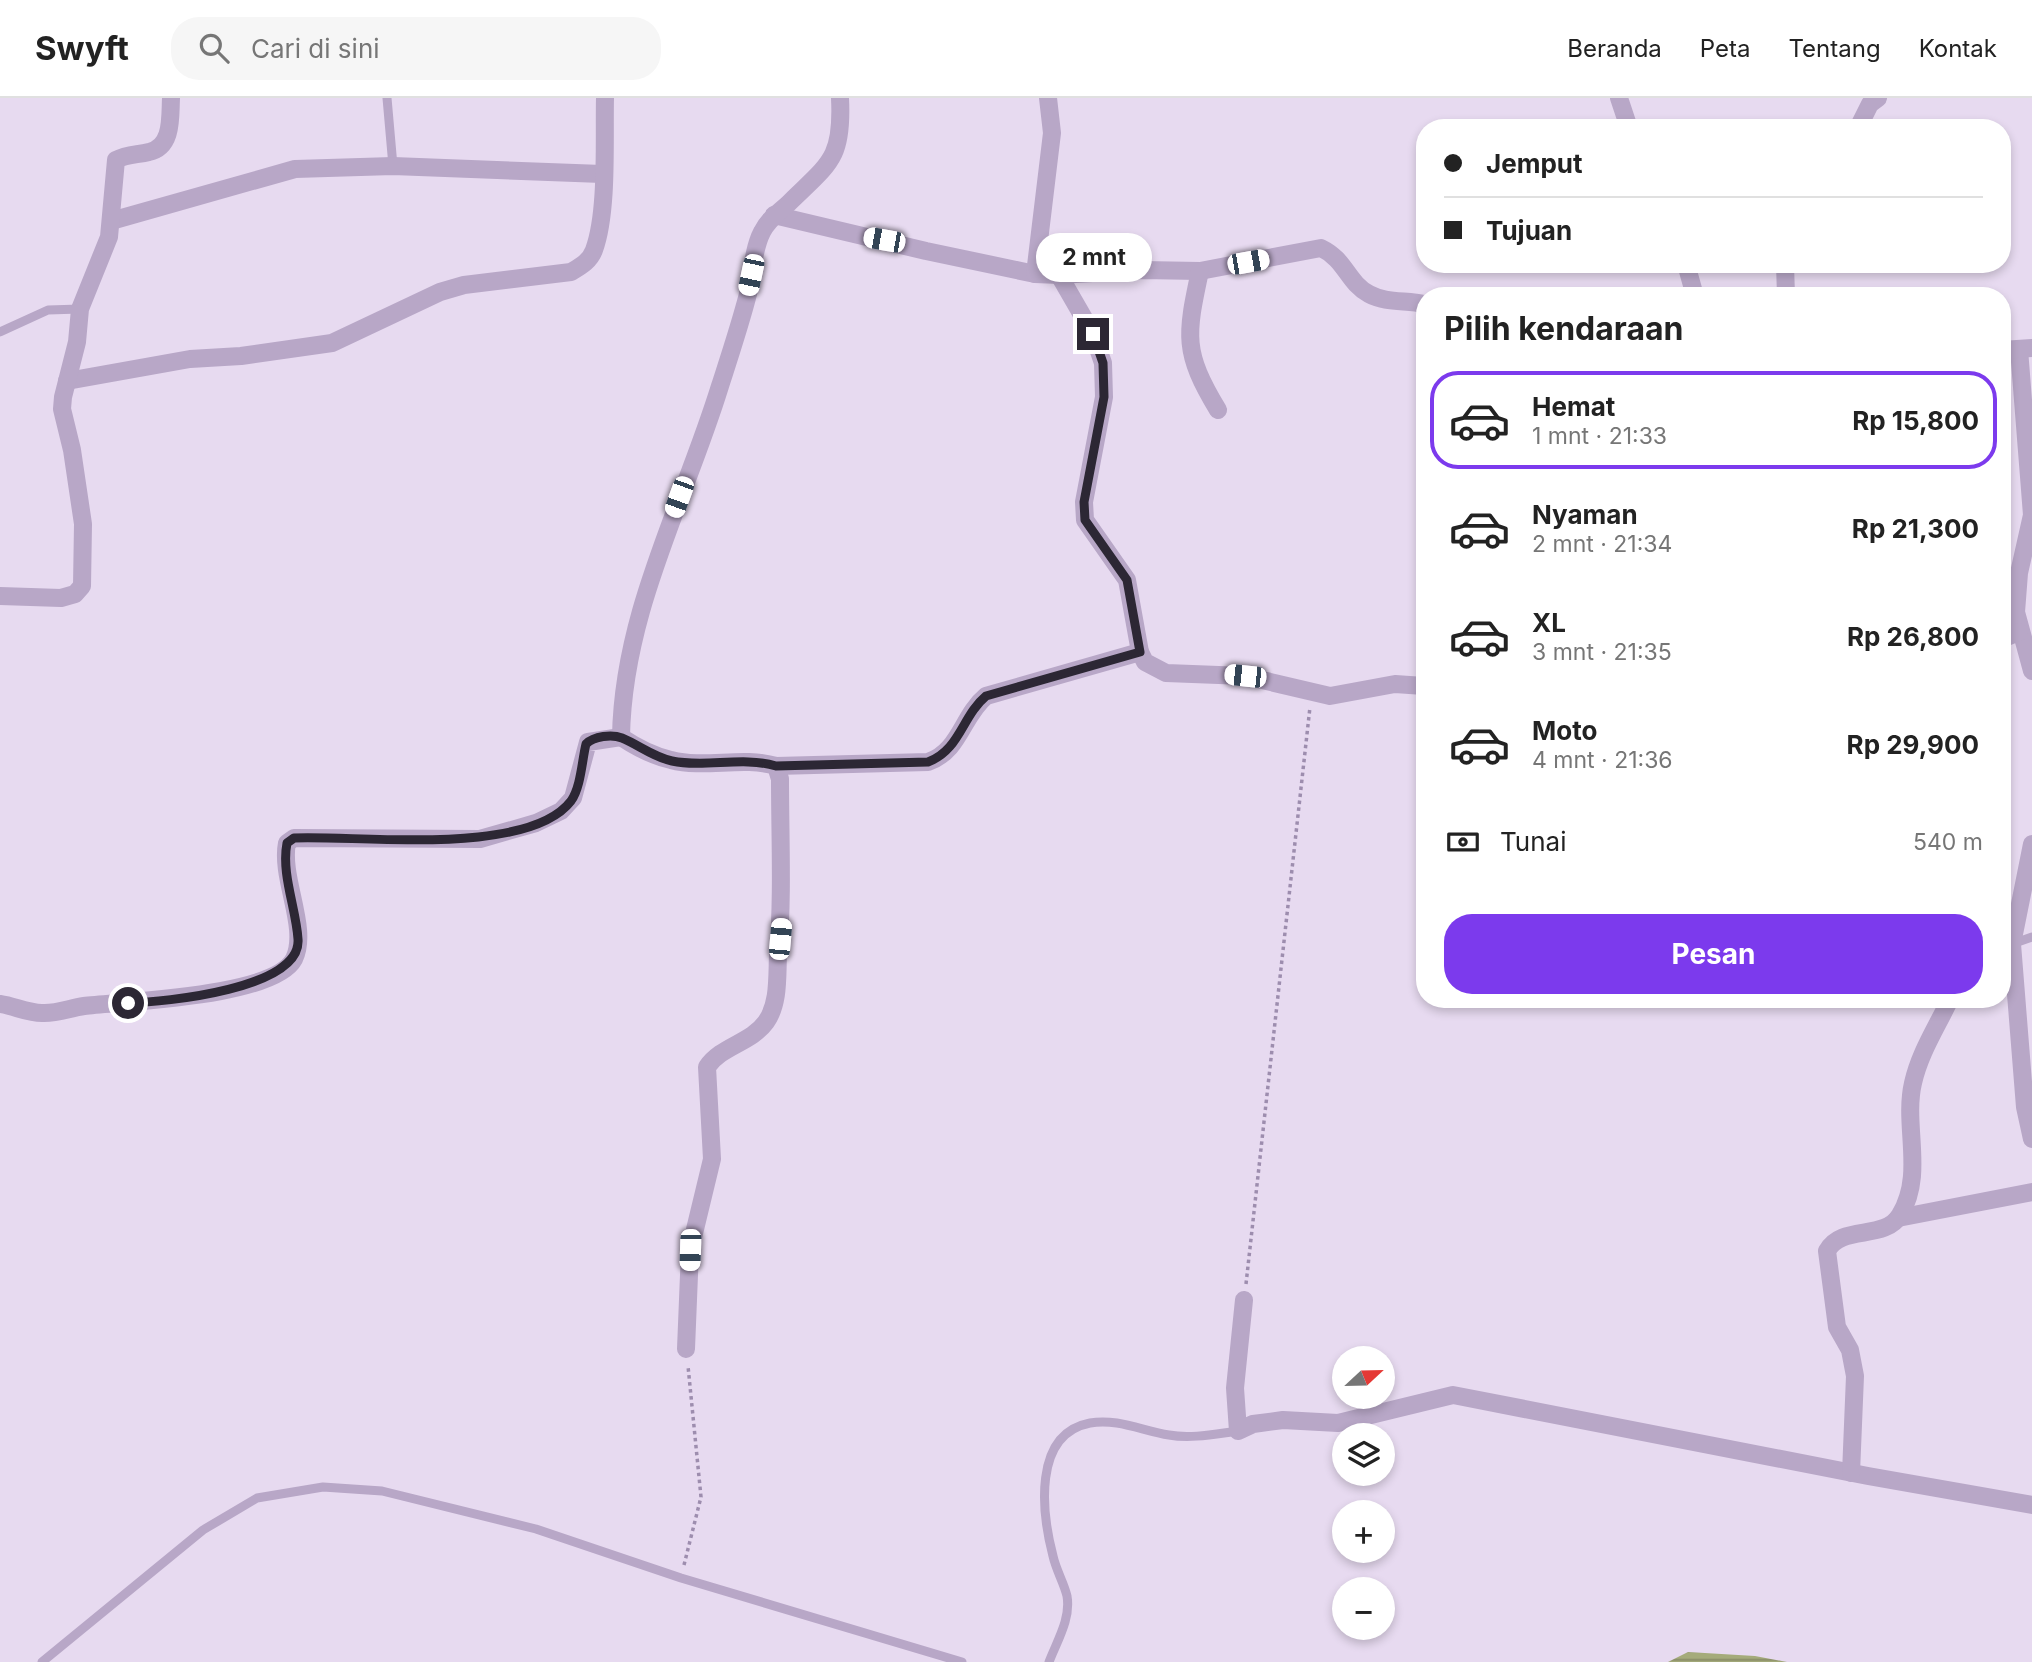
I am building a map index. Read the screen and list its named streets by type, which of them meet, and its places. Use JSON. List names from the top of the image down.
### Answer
{
  "north": "right",
  "page": {
    "header": "Swyft",
    "search": "Cari di sini",
    "nav": [
      "Beranda",
      "Peta",
      "Tentang",
      "Kontak"
    ],
    "banner": ["Jemput", "Tujuan"],
    "bubble": "2 mnt",
    "heading": "Pilih kendaraan",
    "list": [
      {
        "name": "Hemat",
        "note": "1 mnt · 21:33",
        "value": "Rp 15,800"
      },
      {
        "name": "Nyaman",
        "note": "2 mnt · 21:34",
        "value": "Rp 21,300"
      },
      {
        "name": "XL",
        "note": "3 mnt · 21:35",
        "value": "Rp 26,800"
      },
      {
        "name": "Moto",
        "note": "4 mnt · 21:36",
        "value": "Rp 29,900"
      }
    ],
    "pay": ["Tunai", "540 m"],
    "buttons": "Pesan",
    "map_buttons": ["+", "−"]
  }
}
